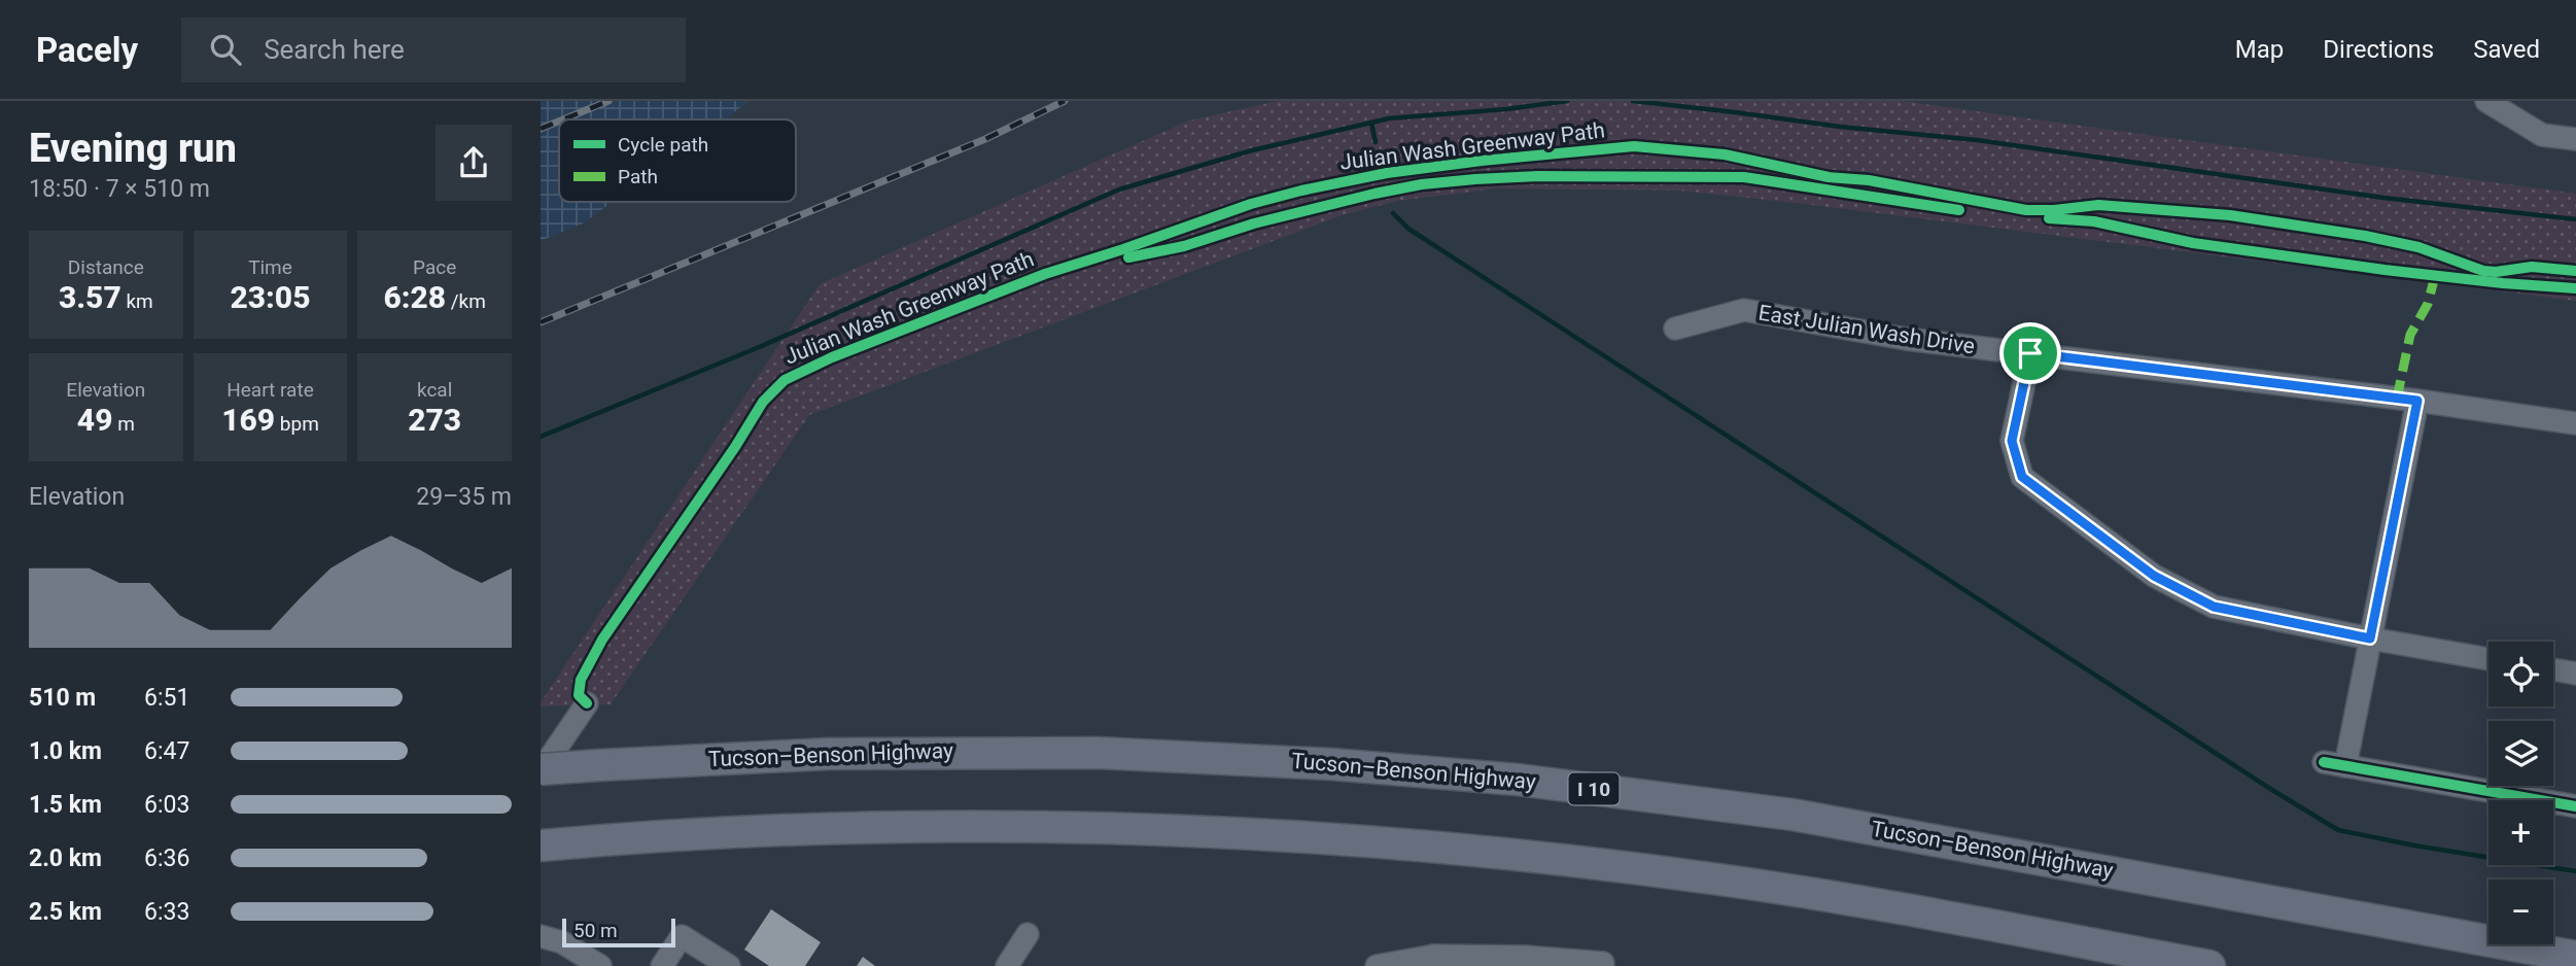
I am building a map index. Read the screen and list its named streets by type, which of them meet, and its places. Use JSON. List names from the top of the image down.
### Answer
{
  "streets": {
    "highway": ["Tucson–Benson Highway", "I 10"],
    "street": ["East Julian Wash Drive"],
    "cycle path": ["Julian Wash Greenway Path"]
  },
  "legend": ["Cycle path", "Path"],
  "scale_bar": "50 m",
  "page": {
    "header": "Pacely",
    "search": "Search here",
    "nav": ["Map", "Directions", "Saved"],
    "heading": ["Evening run", "18:50 · 7 × 510 m"],
    "stats": [
      ["Distance", "3.57 km"],
      ["Time", "23:05"],
      ["Pace", "6:28 /km"],
      ["Elevation", "49 m"],
      ["Heart rate", "169 bpm"],
      ["kcal", "273"]
    ],
    "chart": ["Elevation", "29–35 m"],
    "map_buttons": ["+", "−"],
    "list": [
      {
        "name": "510 m",
        "note": "6:51"
      },
      {
        "name": "1.0 km",
        "note": "6:47"
      },
      {
        "name": "1.5 km",
        "note": "6:03"
      },
      {
        "name": "2.0 km",
        "note": "6:36"
      },
      {
        "name": "2.5 km",
        "note": "6:33"
      }
    ],
    "scale": "50 m"
  }
}
